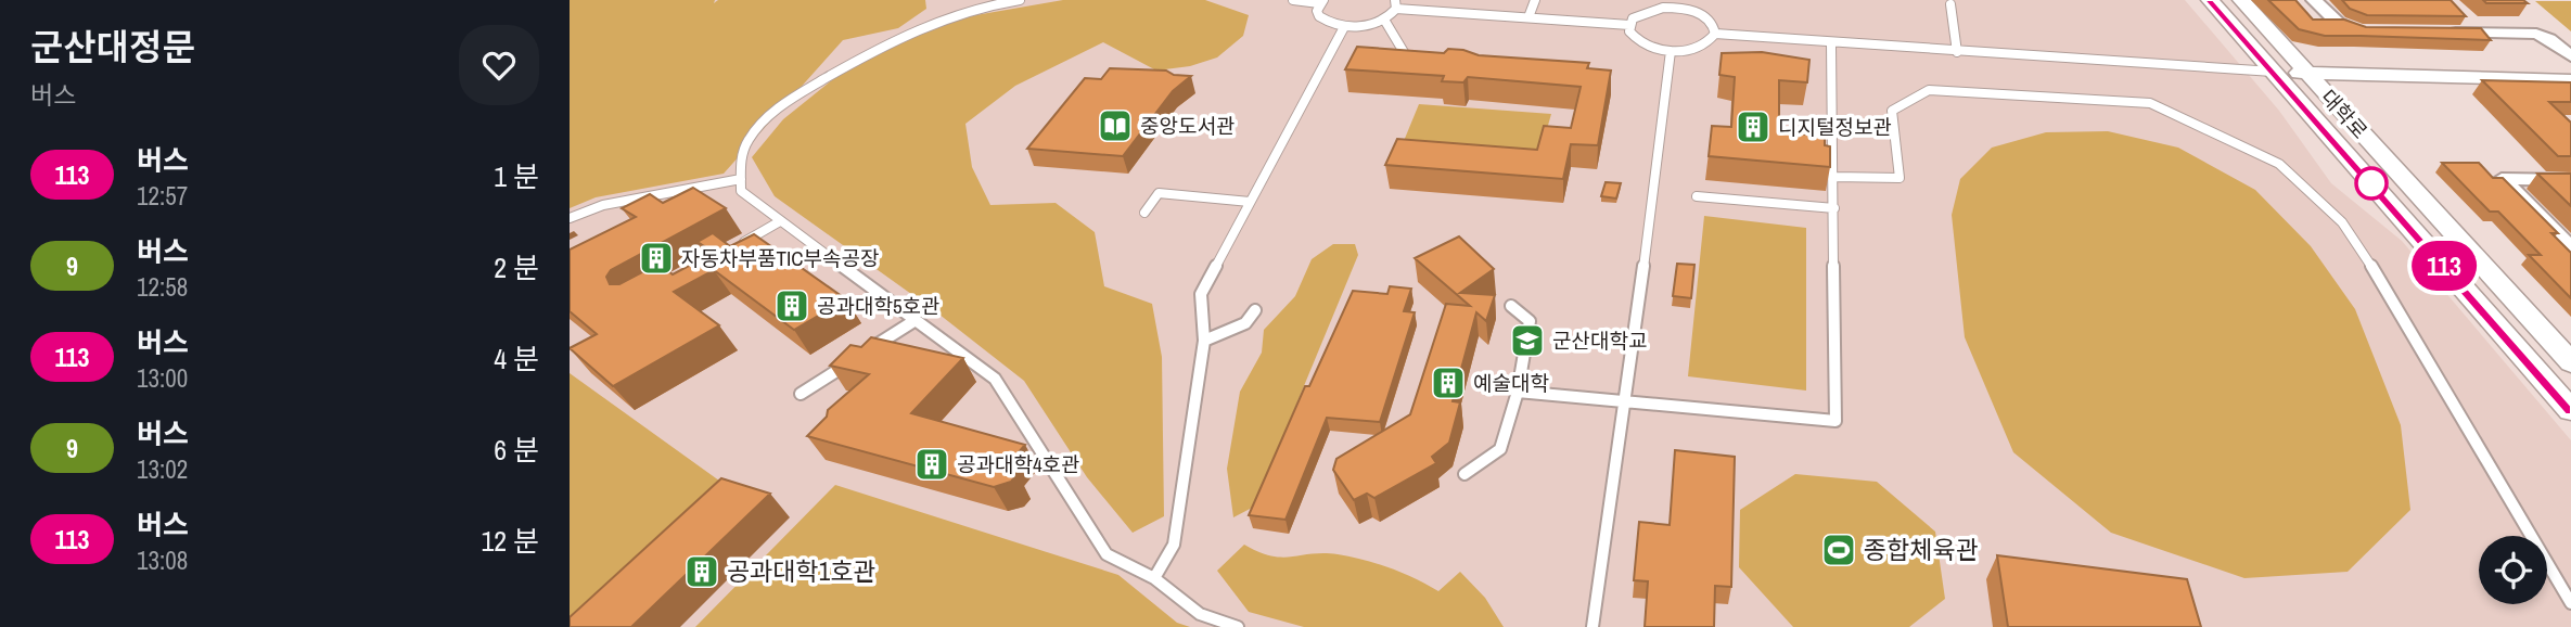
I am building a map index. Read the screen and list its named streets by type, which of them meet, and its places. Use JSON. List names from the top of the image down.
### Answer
{
  "streets": {
    "street": ["대학로"]
  },
  "places": {
    "library": ["중앙도서관"],
    "building": [
      "디지털정보관",
      "자동차부품TIC부속공장",
      "공과대학5호관",
      "예술대학",
      "공과대학4호관",
      "공과대학1호관"
    ],
    "school or university": ["군산대학교"],
    "sports": ["종합체육관"]
  },
  "lines": ["bus line 113"],
  "page": {
    "heading": ["군산대정문", "버스"],
    "on_map": "113",
    "list": [
      {
        "mark": "113",
        "name": "버스",
        "note": "12:57",
        "value": "1 분"
      },
      {
        "mark": "9",
        "name": "버스",
        "note": "12:58",
        "value": "2 분"
      },
      {
        "mark": "113",
        "name": "버스",
        "note": "13:00",
        "value": "4 분"
      },
      {
        "mark": "9",
        "name": "버스",
        "note": "13:02",
        "value": "6 분"
      },
      {
        "mark": "113",
        "name": "버스",
        "note": "13:08",
        "value": "12 분"
      }
    ]
  }
}
